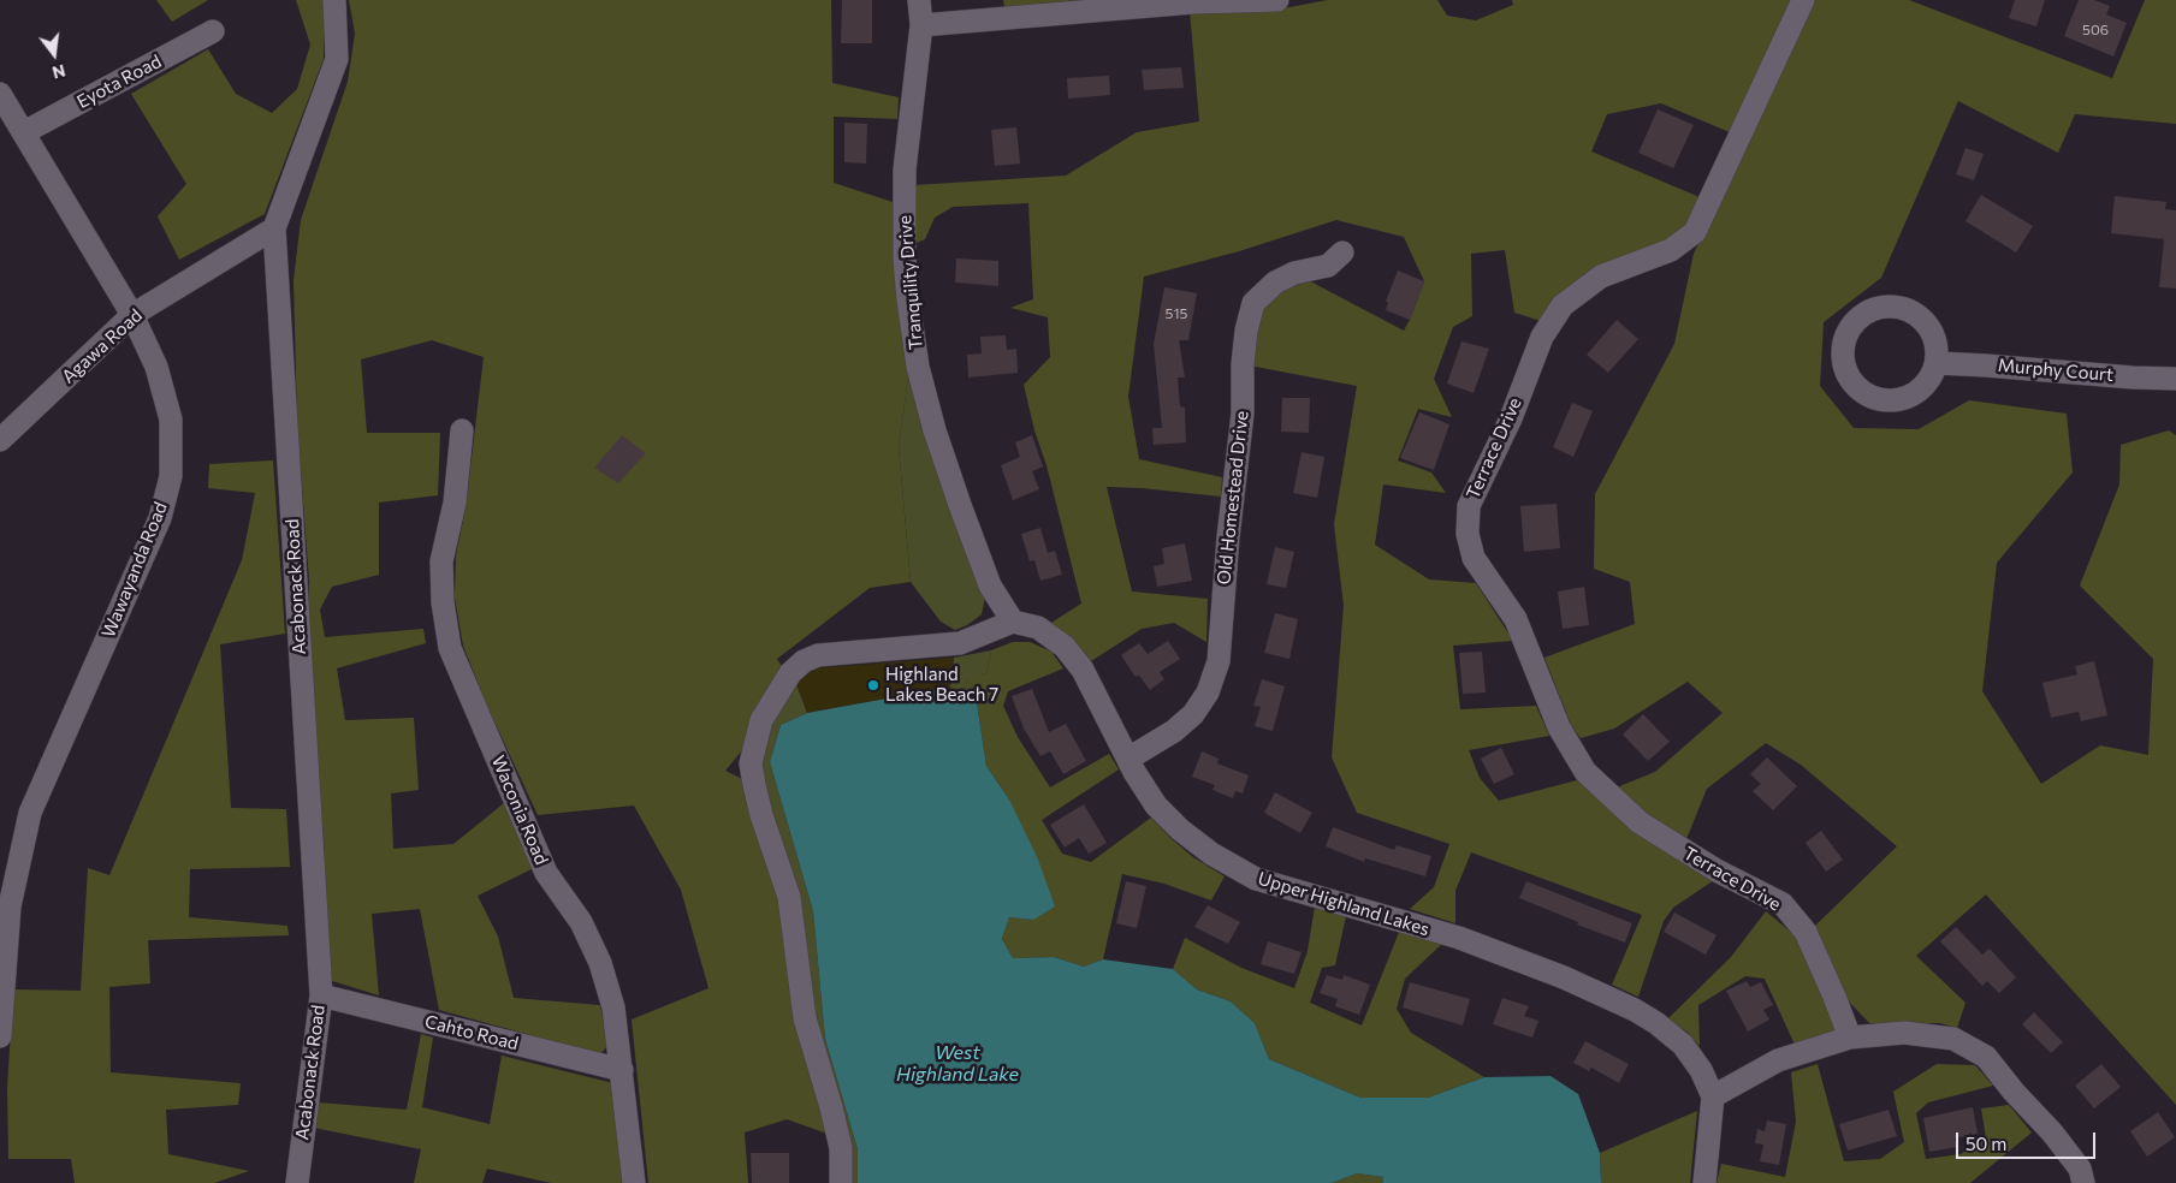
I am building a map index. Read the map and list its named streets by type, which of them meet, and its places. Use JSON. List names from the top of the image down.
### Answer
{
  "streets": {
    "street": [
      "Eyota Road",
      "Tranquility Drive",
      "Agawa Road",
      "Murphy Court",
      "Terrace Drive",
      "Old Homestead Drive",
      "Wawayanda Road",
      "Acabonack Road",
      "Waconia Road",
      "Upper Highland Lakes",
      "Cahto Road"
    ]
  },
  "crossings": [
    ["Eyota Road", "Wawayanda Road"],
    ["Tranquility Drive", "Upper Highland Lakes"],
    ["Agawa Road", "Wawayanda Road"],
    ["Agawa Road", "Acabonack Road"],
    ["Old Homestead Drive", "Upper Highland Lakes"],
    ["Acabonack Road", "Cahto Road"],
    ["Waconia Road", "Cahto Road"]
  ],
  "water": ["West Highland Lake"],
  "places": ["Highland Lakes Beach 7"],
  "house_numbers": ["506", "515"],
  "scale_bar": "50 m",
  "north": "bottom"
}
